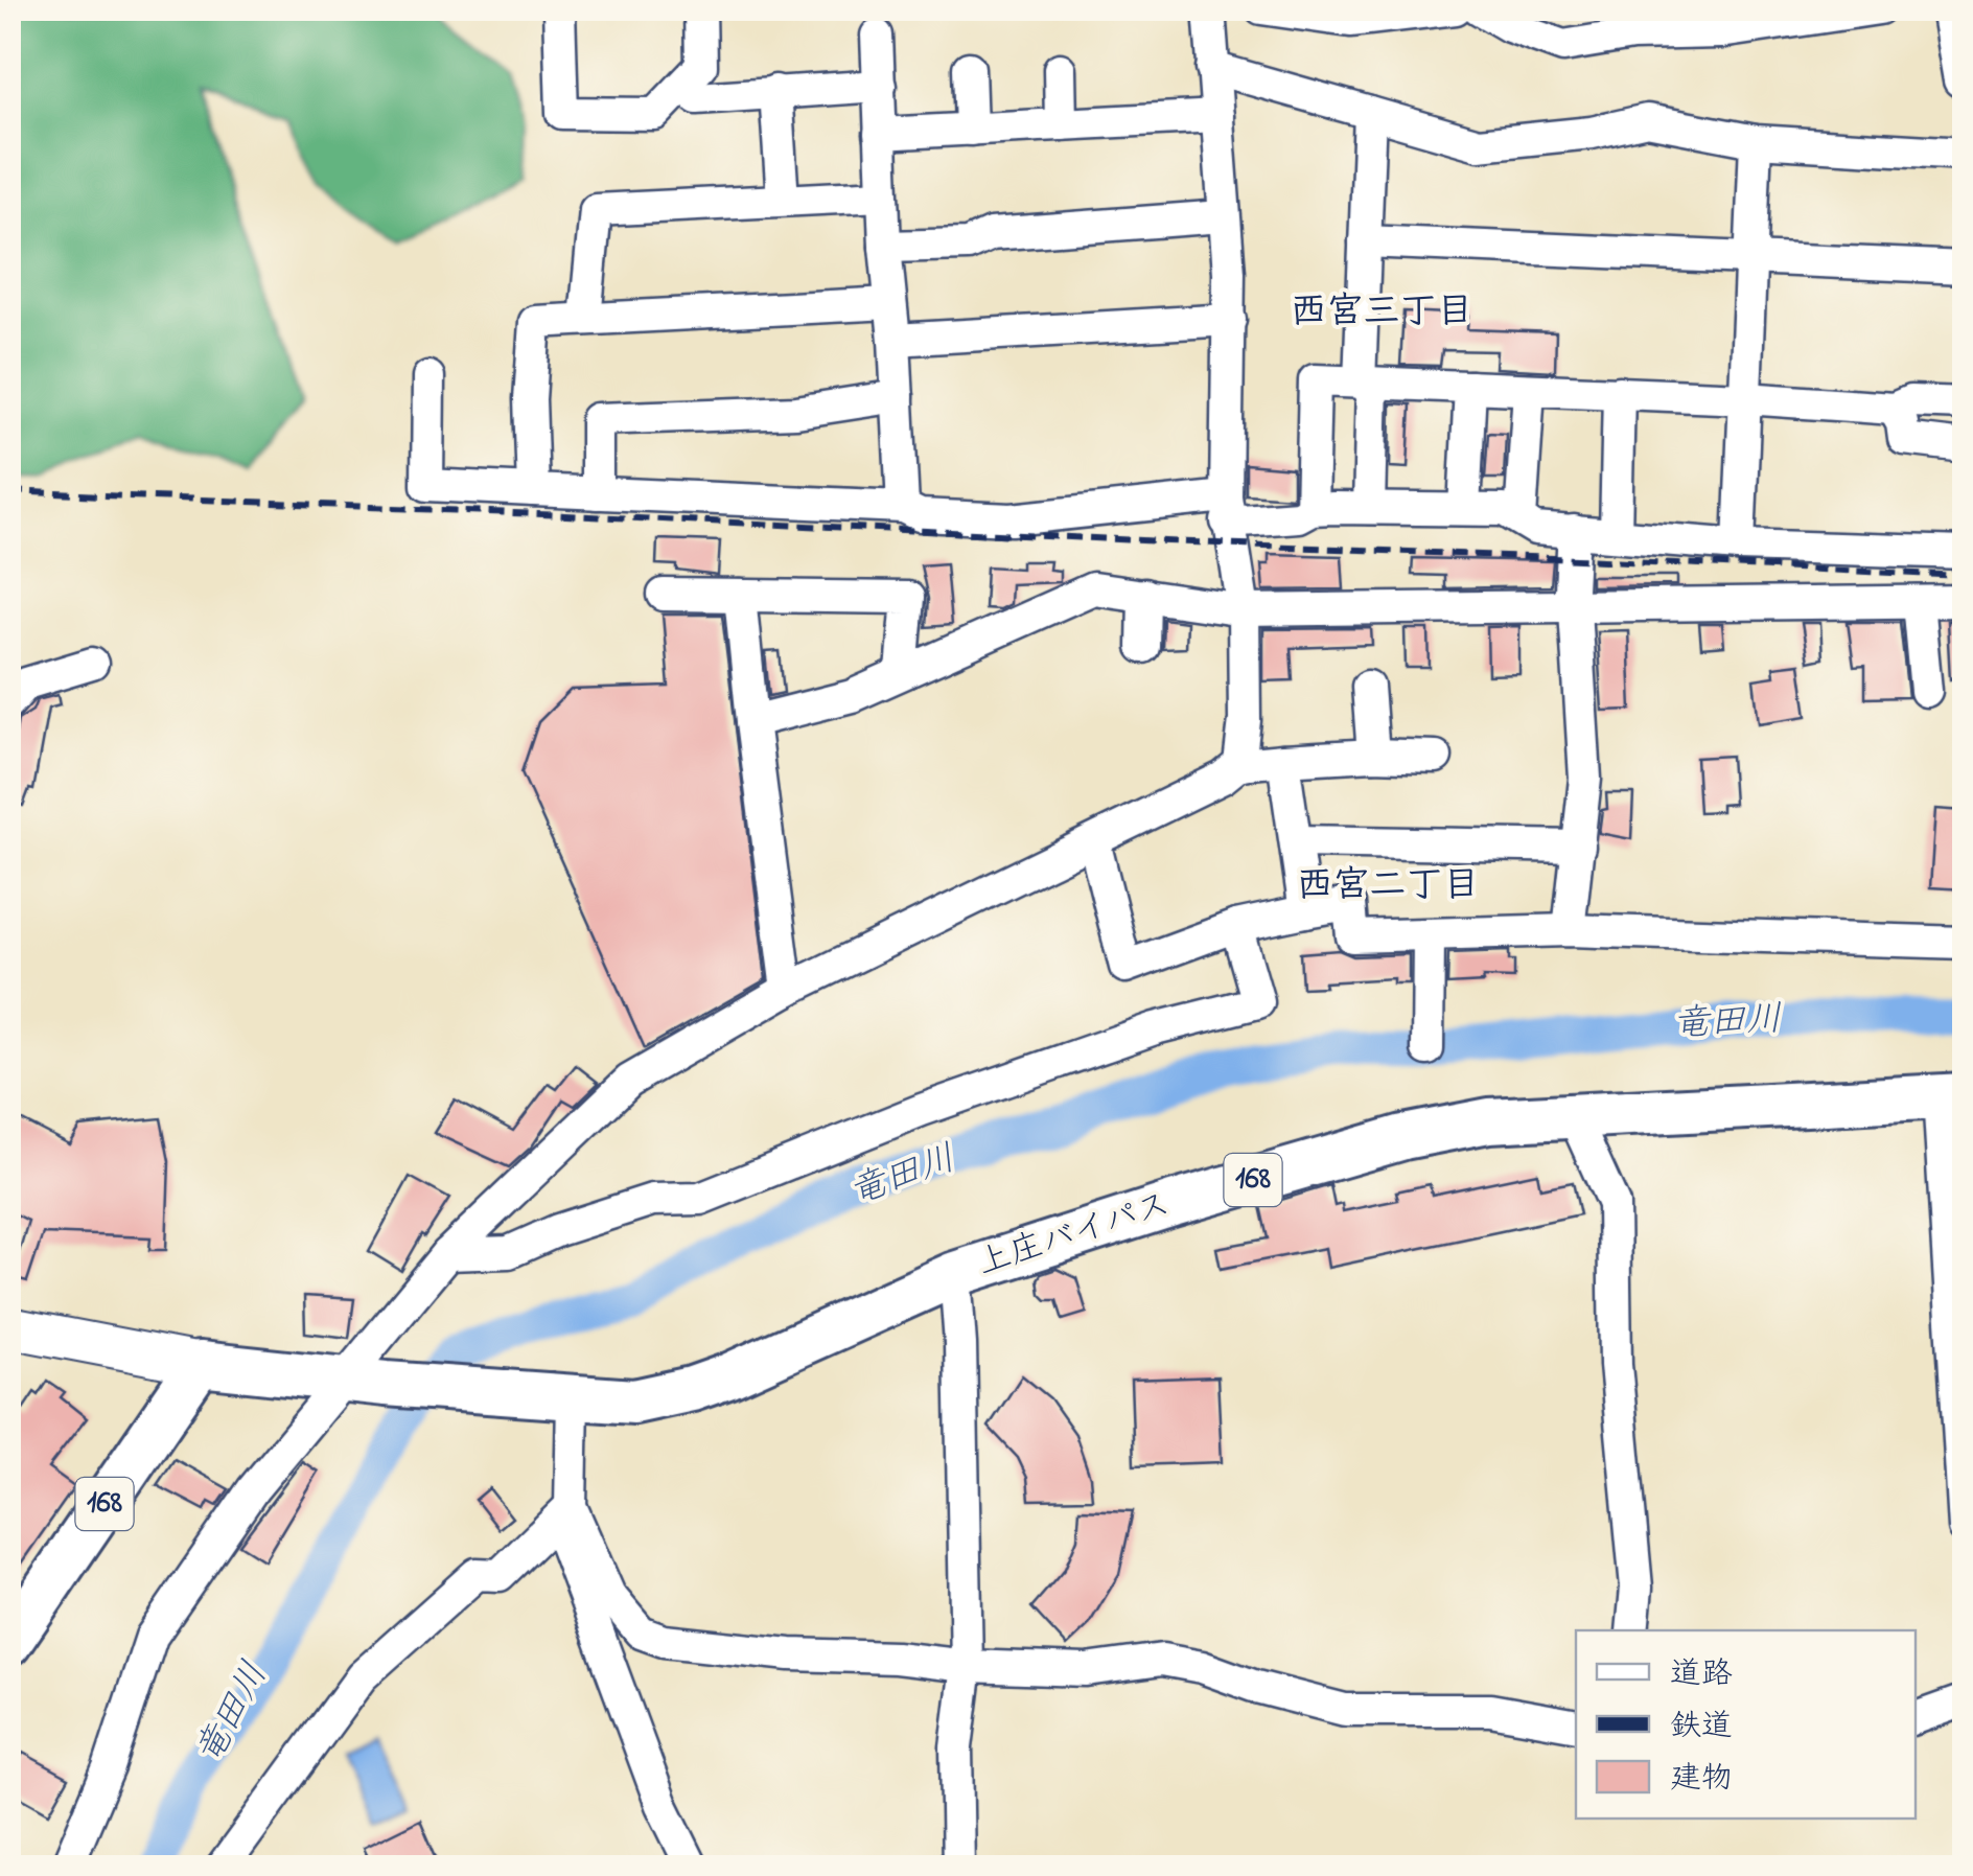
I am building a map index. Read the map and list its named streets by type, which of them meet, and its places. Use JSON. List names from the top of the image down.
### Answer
{
  "streets": {
    "highway": ["168", "上庄バイパス"]
  },
  "crossings": [
    ["168", "上庄バイパス"]
  ],
  "districts": ["西宮三丁目", "西宮二丁目"],
  "water": ["竜田川"],
  "legend": ["道路", "鉄道", "建物"]
}
